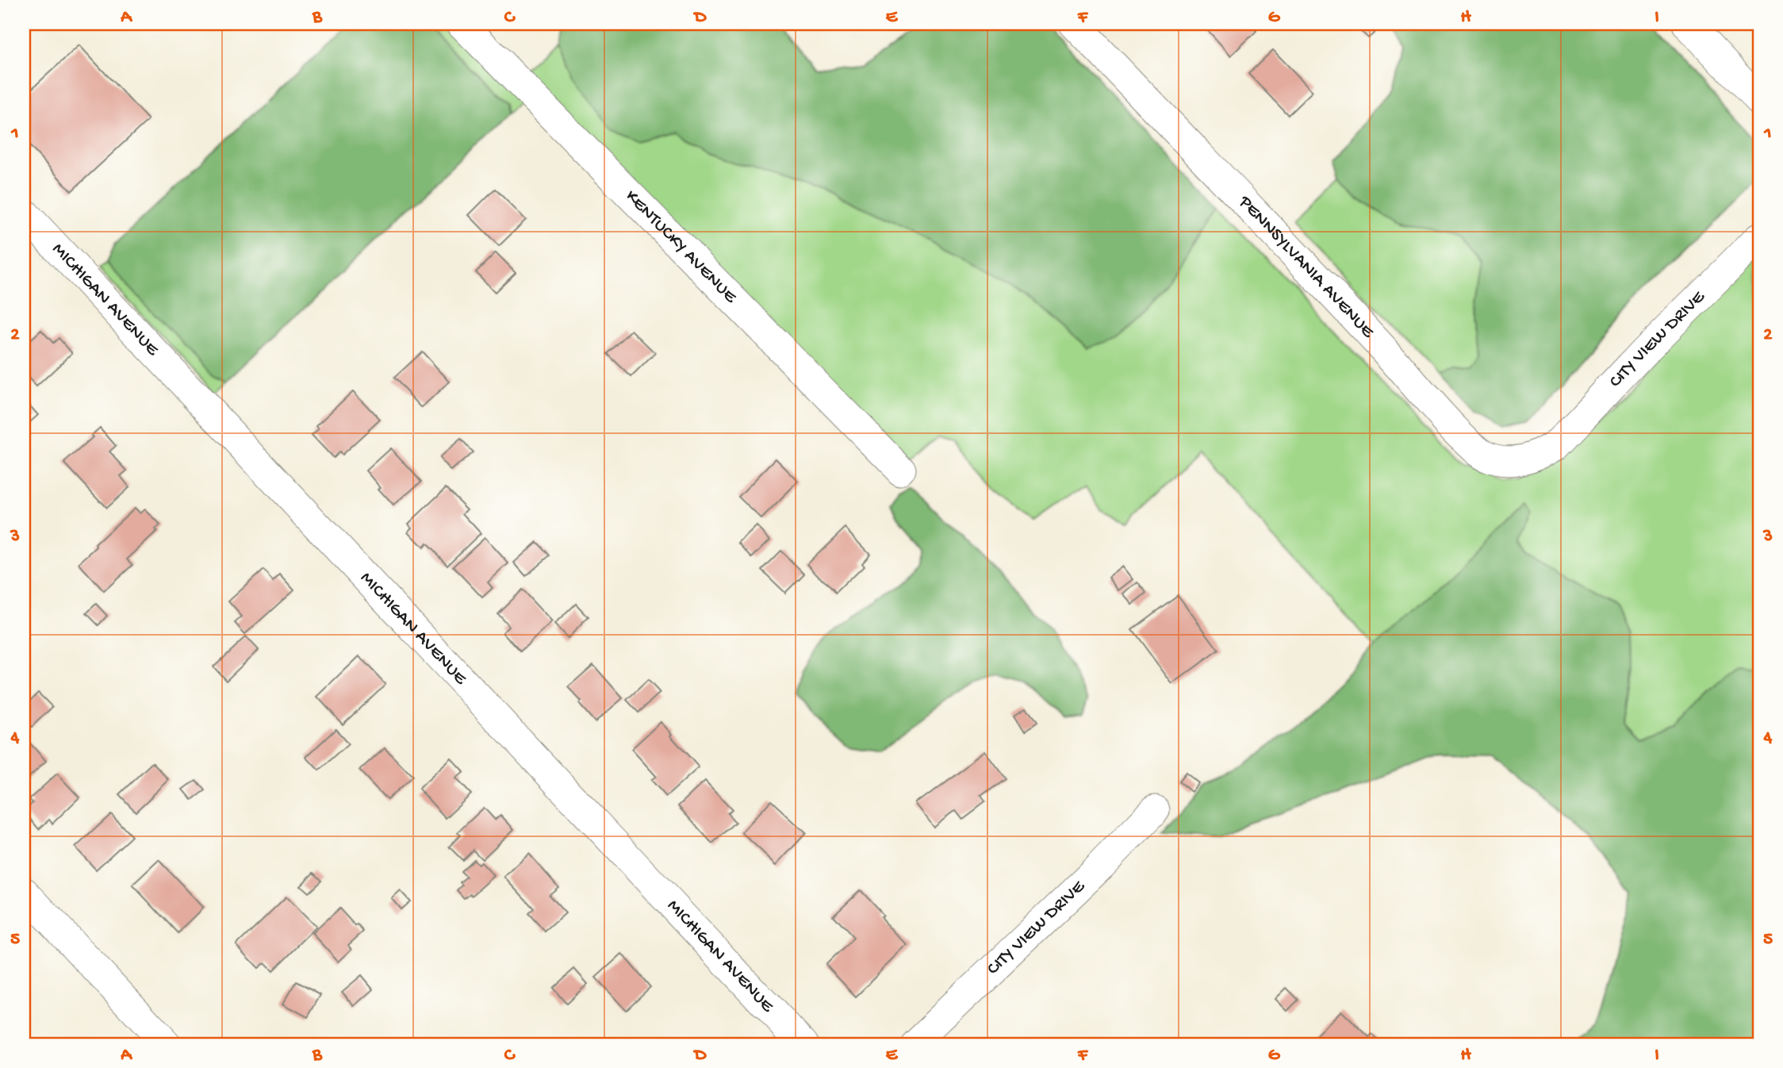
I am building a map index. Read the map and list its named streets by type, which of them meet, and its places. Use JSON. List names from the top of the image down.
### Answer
{
  "streets": {
    "street": [
      "KENTUCKY AVENUE",
      "PENNSYLVANIA AVENUE",
      "MICHIGAN AVENUE",
      "CITY VIEW DRIVE"
    ]
  },
  "crossings": [
    ["PENNSYLVANIA AVENUE", "CITY VIEW DRIVE"]
  ],
  "grid": {
    "columns": [
      "A",
      "B",
      "C",
      "D",
      "E",
      "F",
      "G",
      "H",
      "I"
    ],
    "rows": [
      "1",
      "2",
      "3",
      "4",
      "5"
    ]
  }
}
